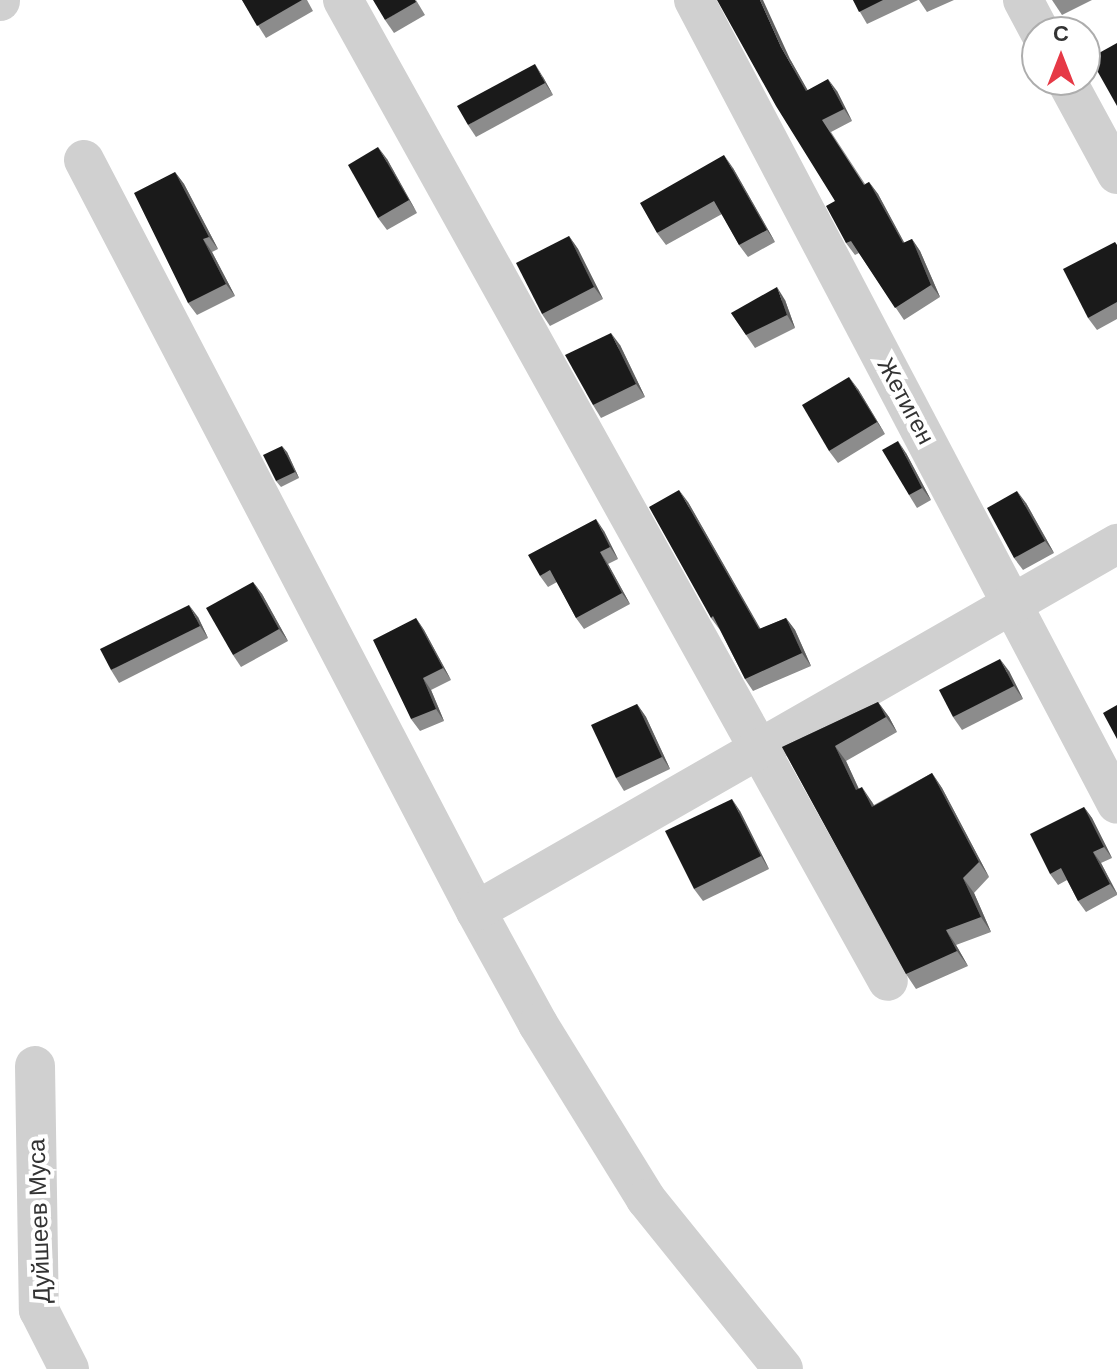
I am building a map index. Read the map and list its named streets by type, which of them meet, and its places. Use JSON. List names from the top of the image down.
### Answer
{
  "streets": {
    "street": ["Жетиген", "Дуйшеев Муса"]
  },
  "north": "top"
}
